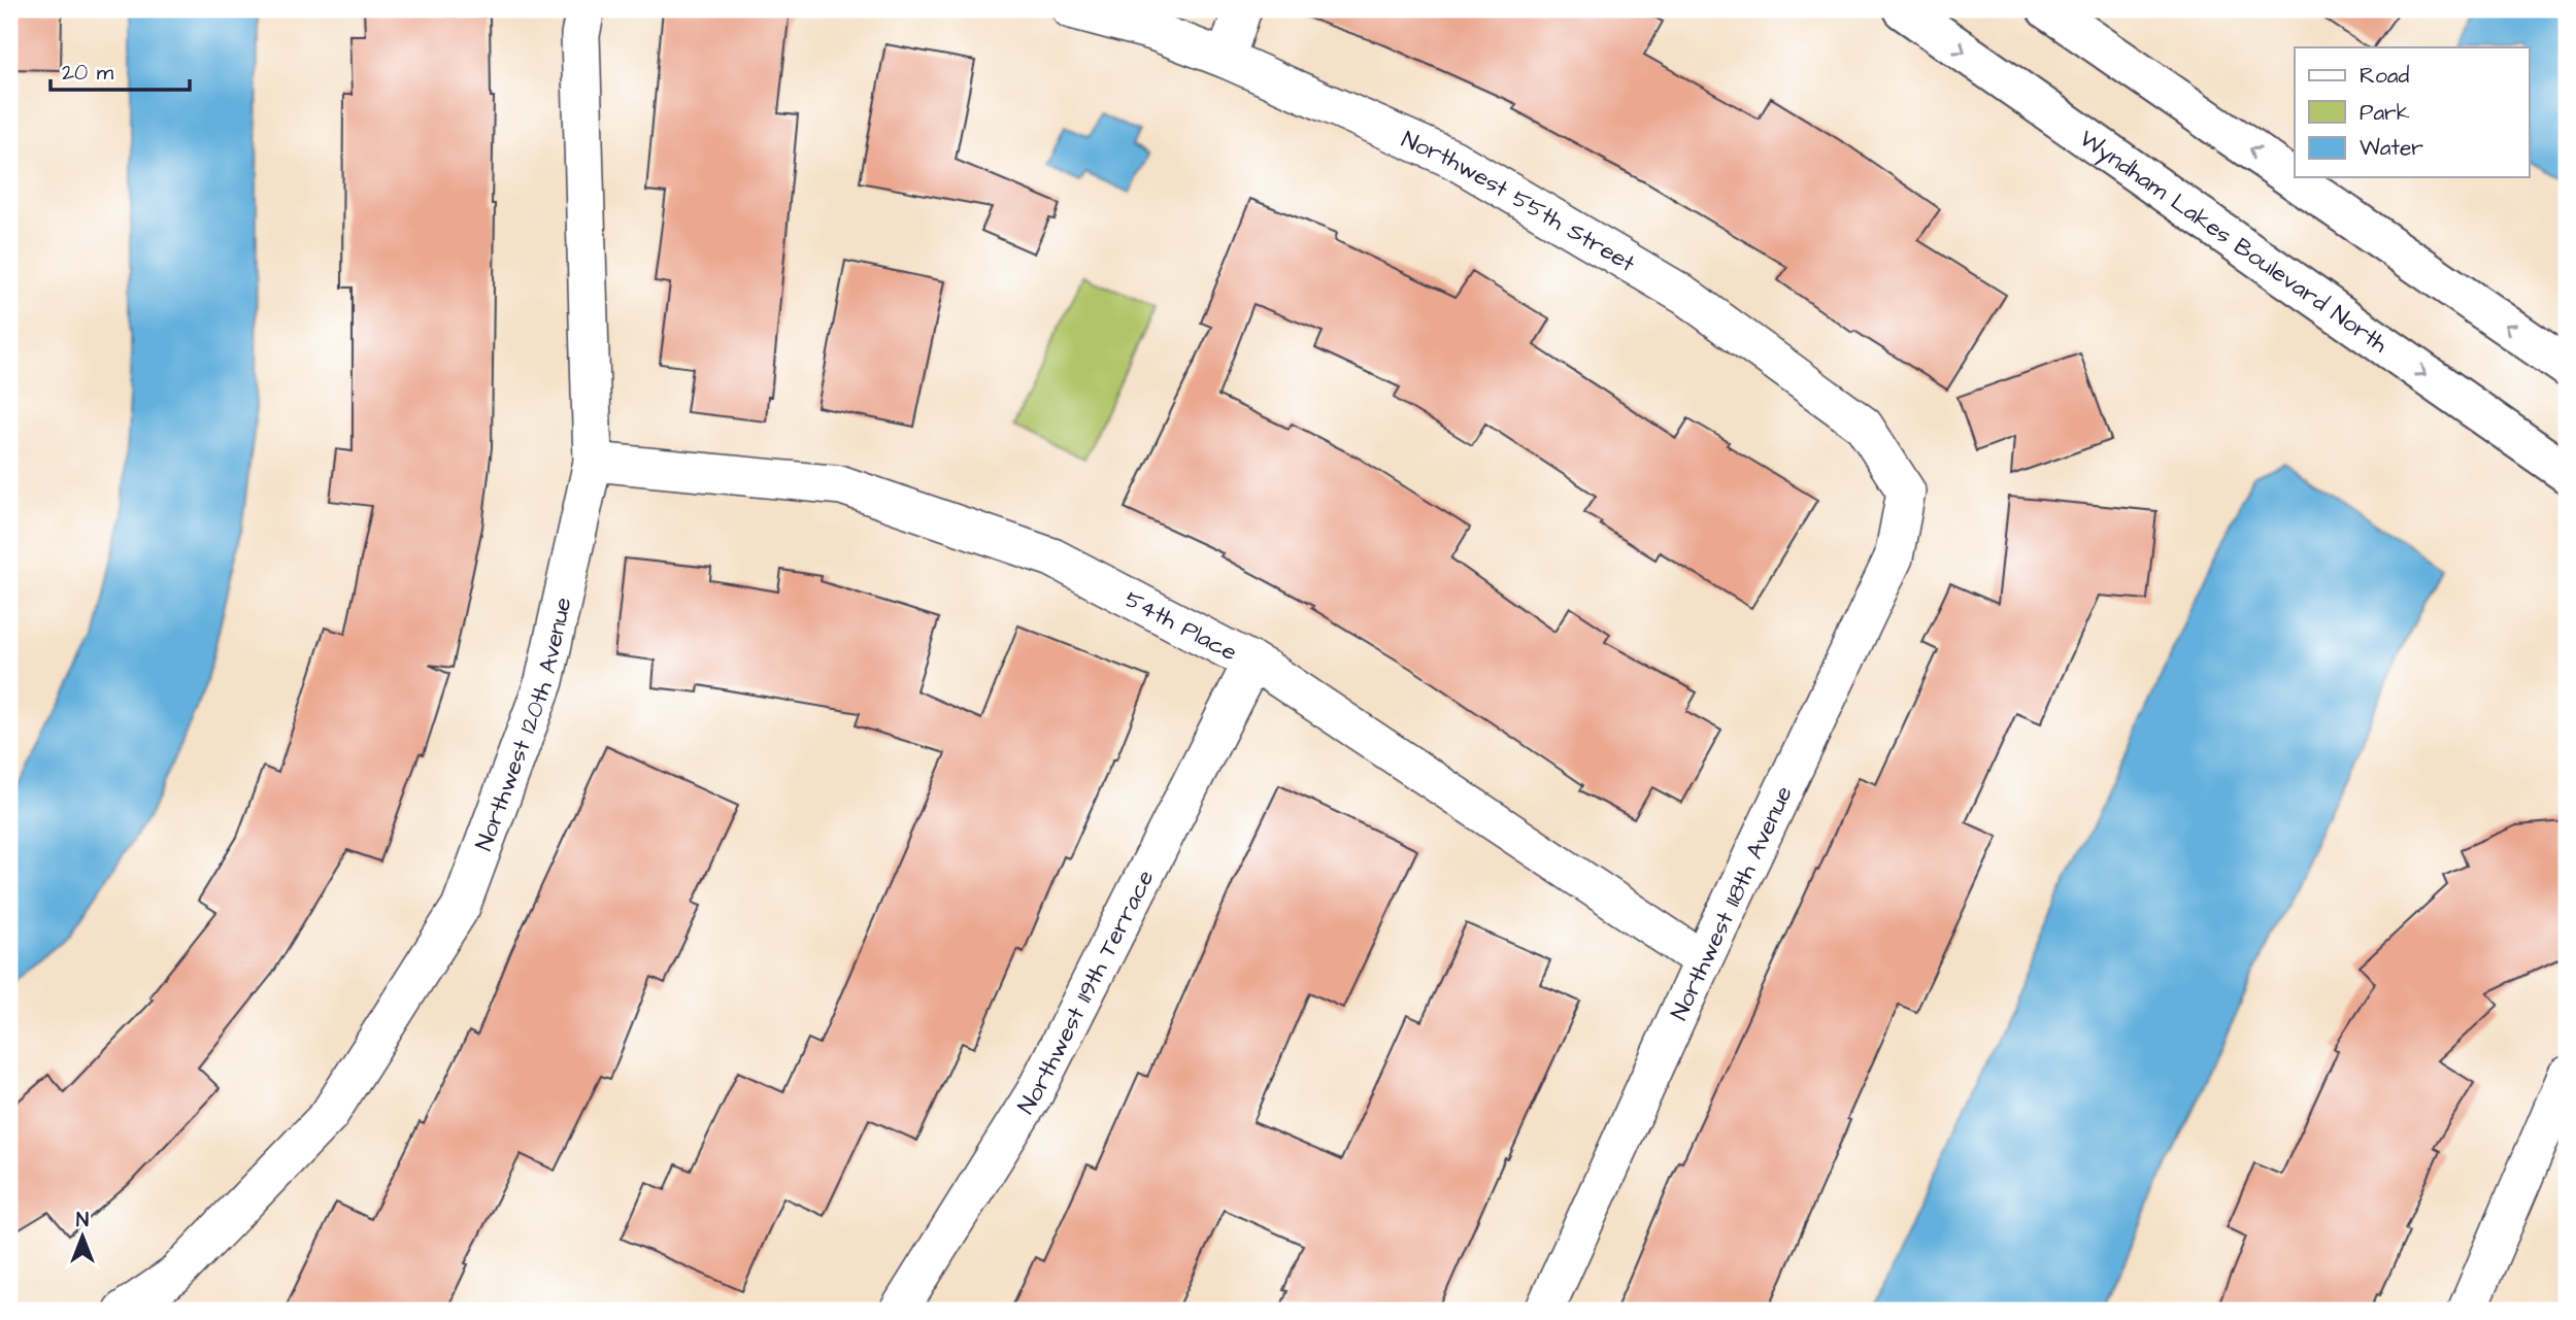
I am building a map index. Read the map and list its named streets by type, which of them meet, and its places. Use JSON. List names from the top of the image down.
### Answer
{
  "streets": {
    "street": [
      "Northwest 55th Street",
      "Wyndham Lakes Boulevard North",
      "54th Place",
      "Northwest 120th Avenue",
      "Northwest 118th Avenue",
      "Northwest 119th Terrace"
    ]
  },
  "crossings": [
    ["Northwest 55th Street", "Northwest 118th Avenue"],
    ["54th Place", "Northwest 120th Avenue"],
    ["54th Place", "Northwest 118th Avenue"],
    ["54th Place", "Northwest 119th Terrace"]
  ],
  "legend": ["Road", "Park", "Water"],
  "scale_bar": "20 m",
  "north": "top"
}
